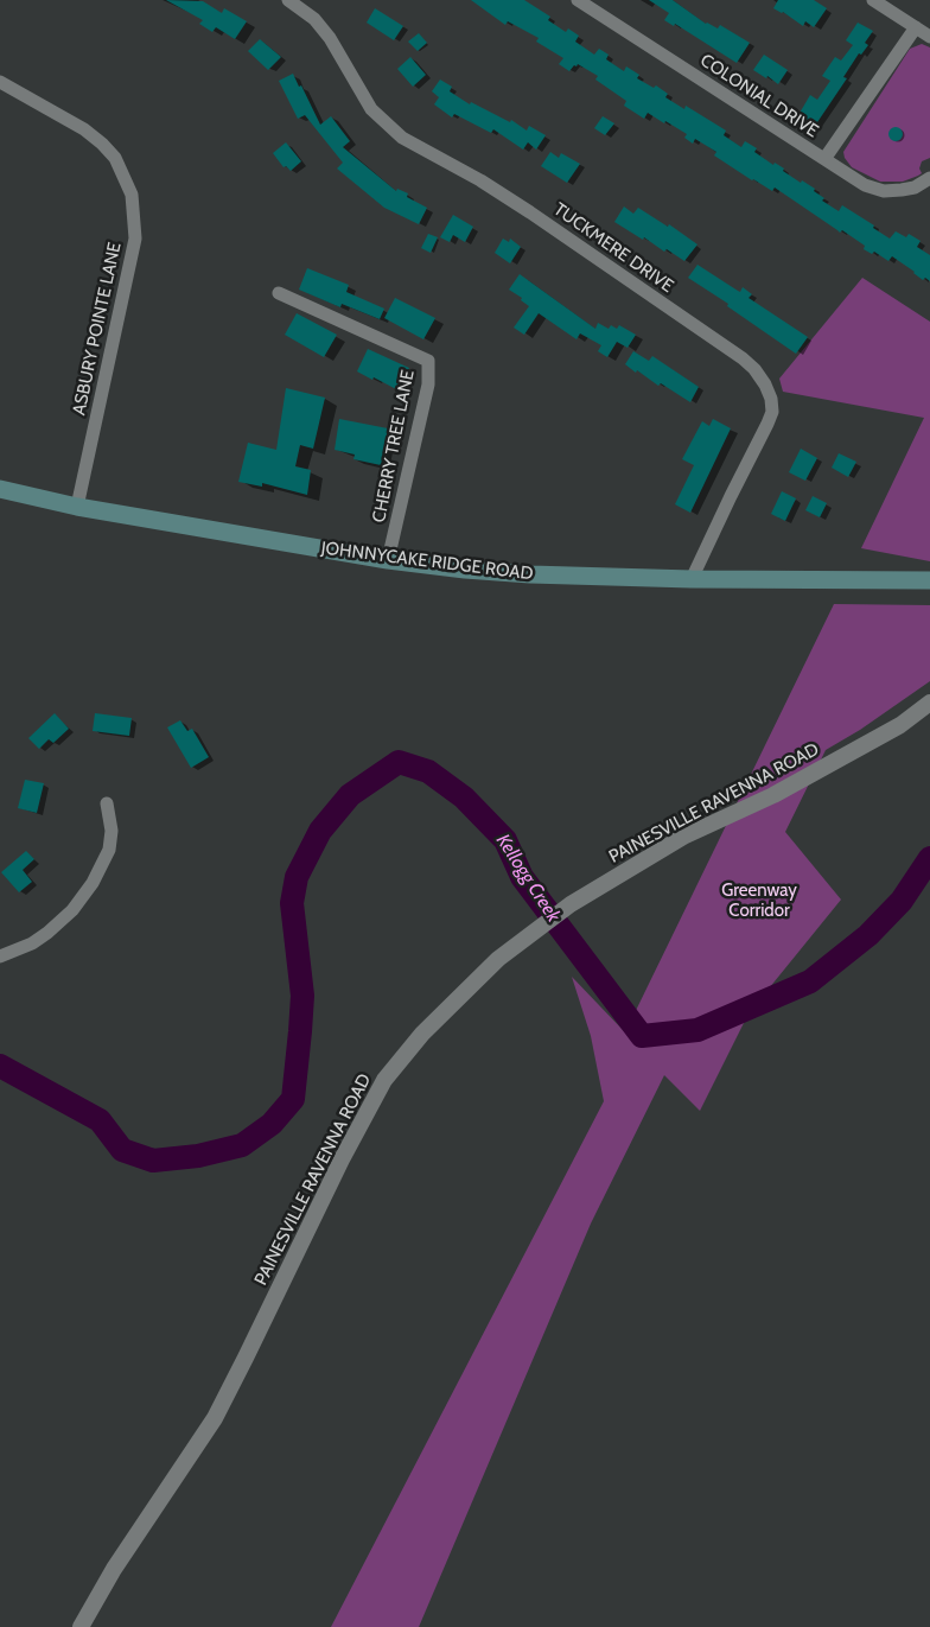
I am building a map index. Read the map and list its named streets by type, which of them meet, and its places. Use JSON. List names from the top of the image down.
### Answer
{
  "streets": {
    "main road": ["JOHNNYCAKE RIDGE ROAD"],
    "street": [
      "COLONIAL DRIVE",
      "TUCKMERE DRIVE",
      "ASBURY POINTE LANE",
      "CHERRY TREE LANE",
      "PAINESVILLE RAVENNA ROAD"
    ]
  },
  "crossings": [
    ["TUCKMERE DRIVE", "JOHNNYCAKE RIDGE ROAD"],
    ["ASBURY POINTE LANE", "JOHNNYCAKE RIDGE ROAD"],
    ["CHERRY TREE LANE", "JOHNNYCAKE RIDGE ROAD"]
  ],
  "water": ["Kellogg Creek"],
  "parks": ["Greenway Corridor"]
}
